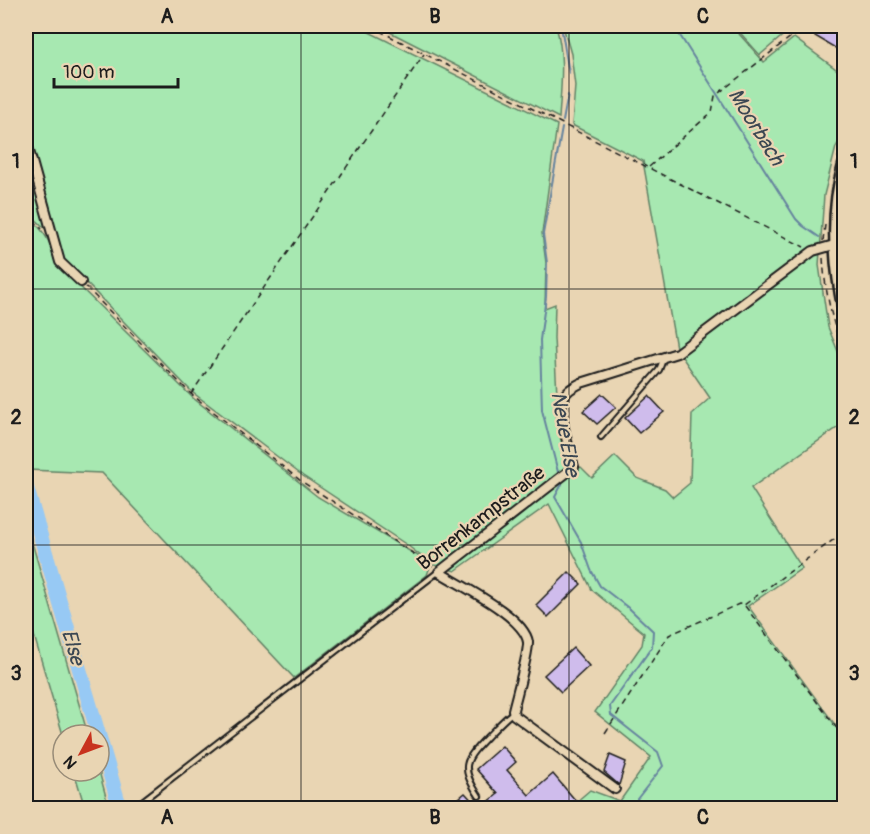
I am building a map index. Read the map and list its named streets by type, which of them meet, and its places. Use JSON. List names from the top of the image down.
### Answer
{
  "streets": {
    "street": ["Borrenkampstraße"]
  },
  "water": ["Moorbach", "Neue Else", "Else"],
  "scale_bar": "100 m",
  "north": "bottom left",
  "grid": {
    "columns": ["A", "B", "C"],
    "rows": ["1", "2", "3"]
  }
}
